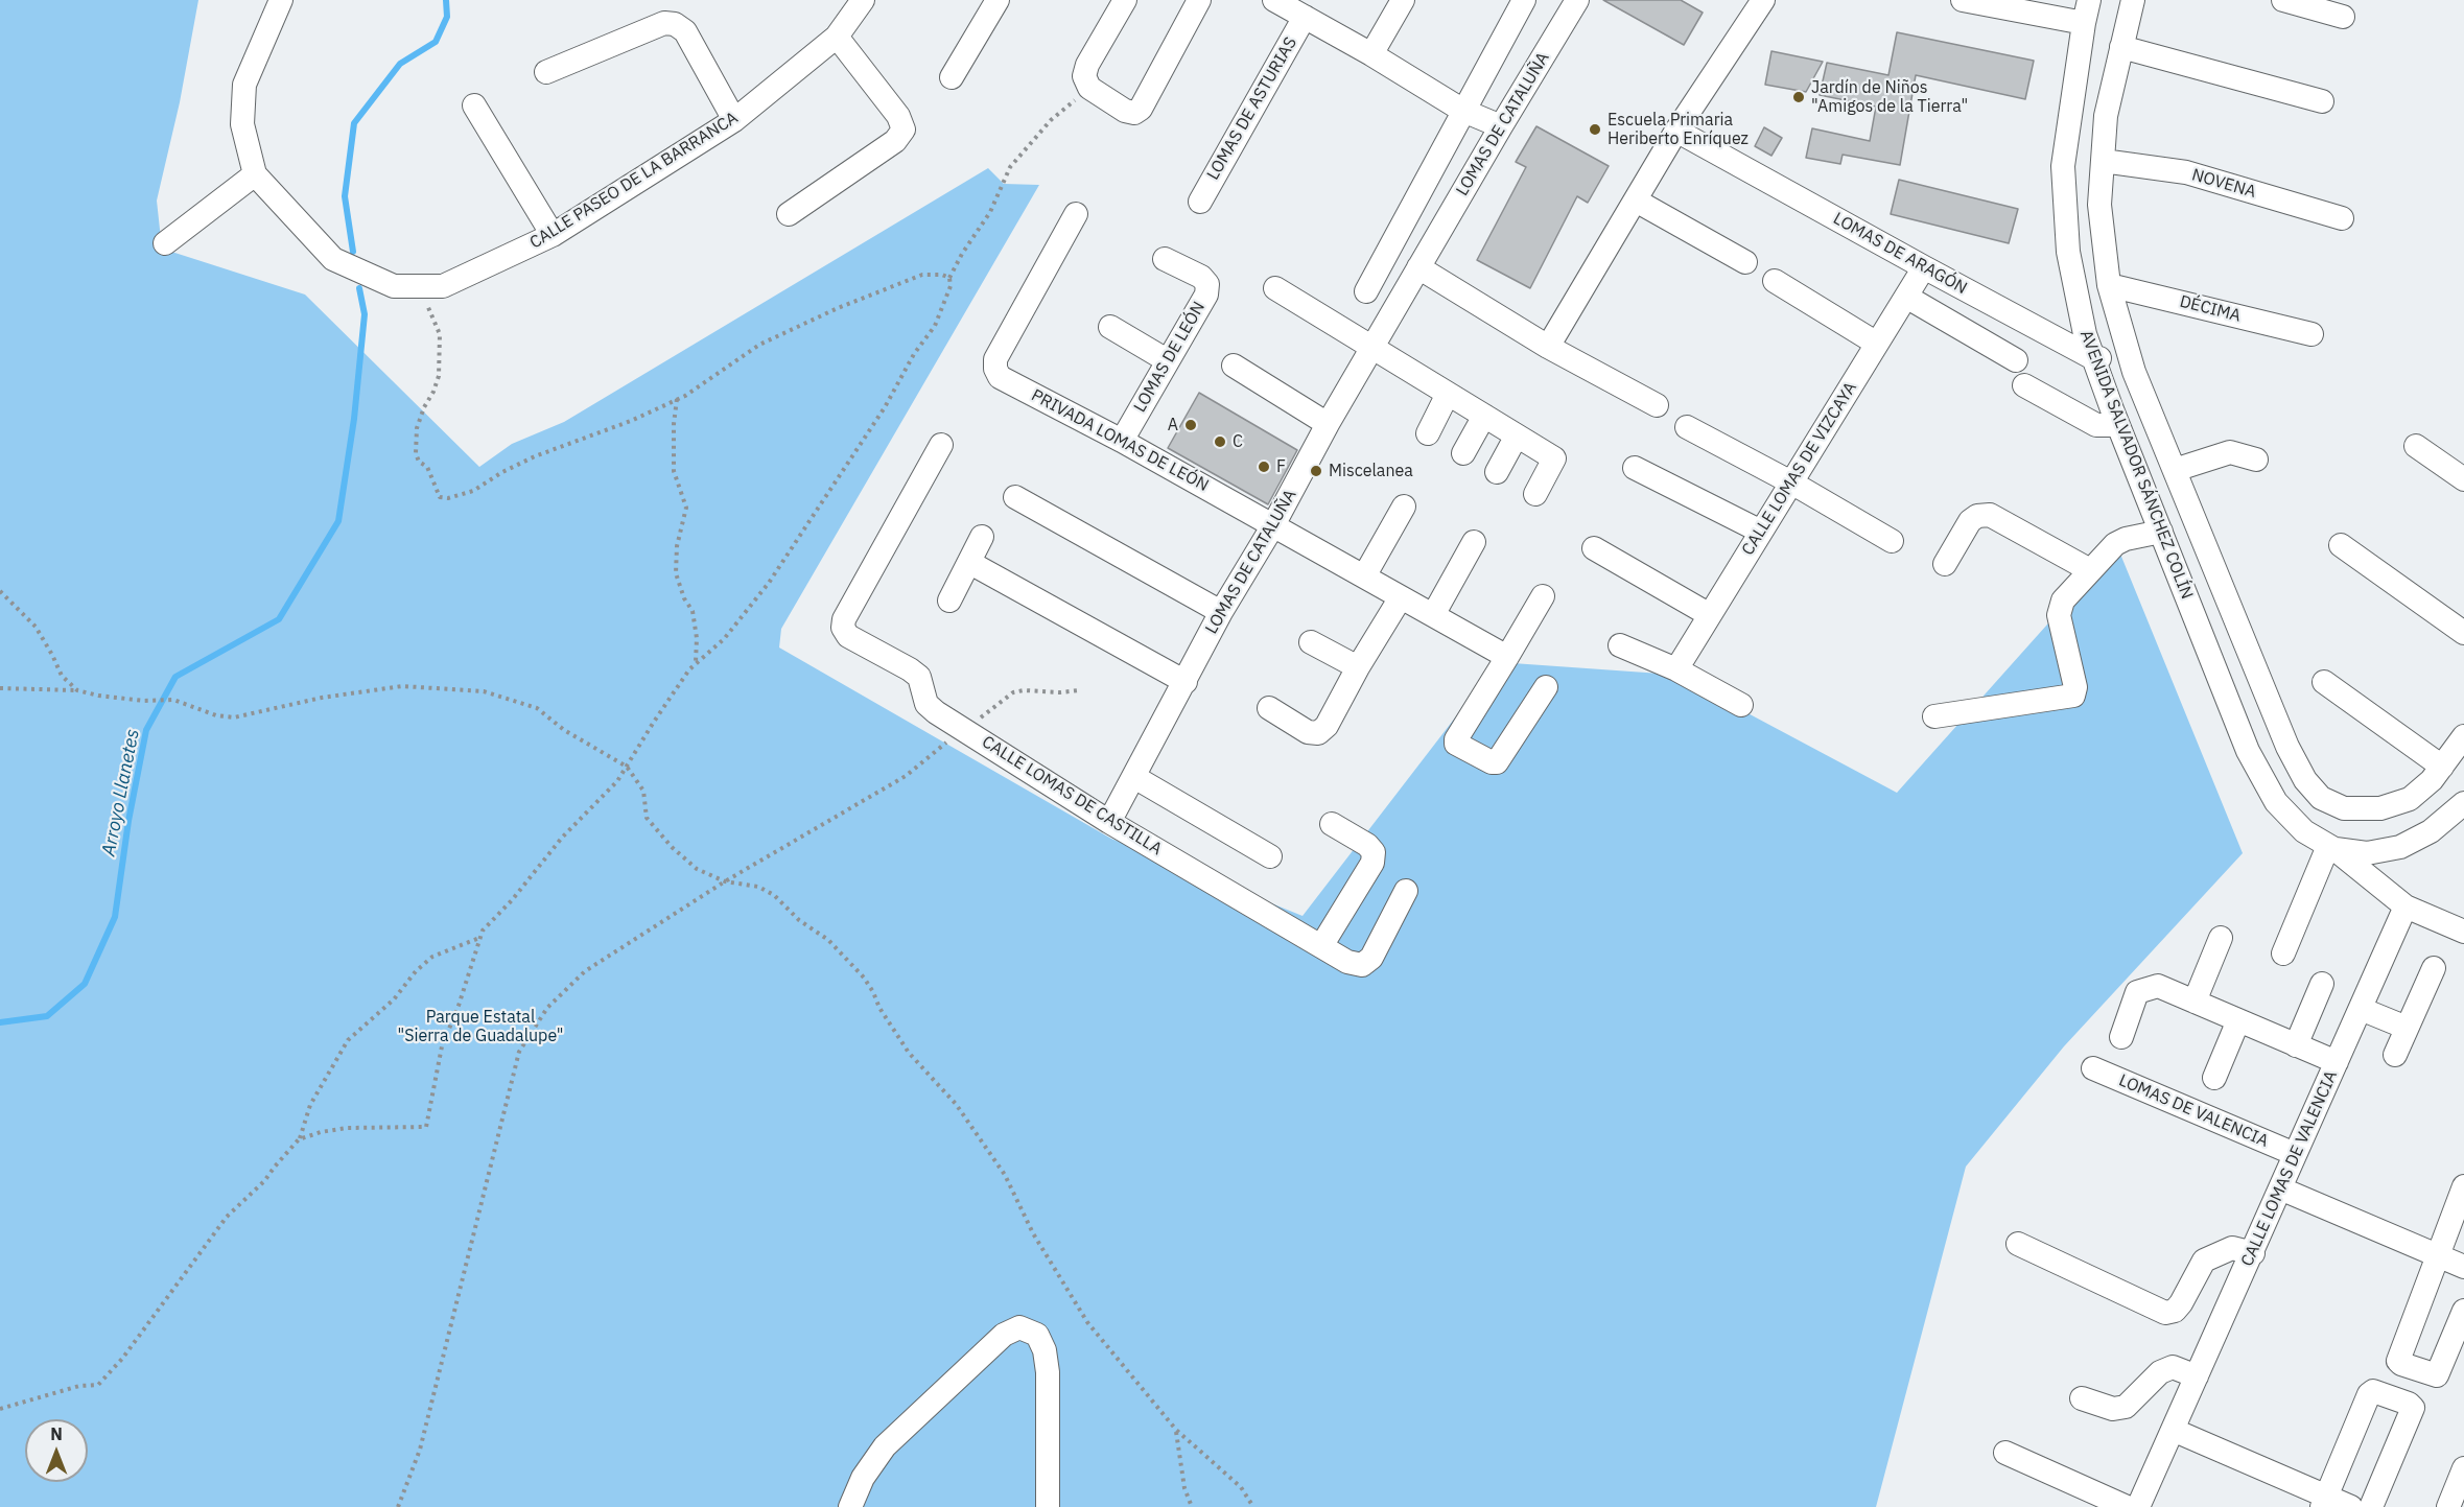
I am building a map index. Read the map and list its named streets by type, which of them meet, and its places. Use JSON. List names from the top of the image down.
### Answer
{
  "streets": {
    "street": [
      "LOMAS DE ASTURIAS",
      "LOMAS DE CATALUÑA",
      "CALLE PASEO DE LA BARRANCA",
      "NOVENA",
      "LOMAS DE ARAGÓN",
      "DÉCIMA",
      "LOMAS DE LEÓN",
      "PRIVADA LOMAS DE LEÓN",
      "AVENIDA SALVADOR SÁNCHEZ COLÍN",
      "CALLE LOMAS DE VIZCAYA",
      "CALLE LOMAS DE CASTILLA",
      "LOMAS DE VALENCIA",
      "CALLE LOMAS DE VALENCIA"
    ]
  },
  "crossings": [
    ["LOMAS DE ASTURIAS", "LOMAS DE CATALUÑA"],
    ["LOMAS DE CATALUÑA", "PRIVADA LOMAS DE LEÓN"],
    ["LOMAS DE CATALUÑA", "CALLE LOMAS DE CASTILLA"],
    ["NOVENA", "AVENIDA SALVADOR SÁNCHEZ COLÍN"],
    ["LOMAS DE ARAGÓN", "AVENIDA SALVADOR SÁNCHEZ COLÍN"],
    ["LOMAS DE ARAGÓN", "CALLE LOMAS DE VIZCAYA"],
    ["DÉCIMA", "AVENIDA SALVADOR SÁNCHEZ COLÍN"],
    ["LOMAS DE LEÓN", "PRIVADA LOMAS DE LEÓN"],
    ["AVENIDA SALVADOR SÁNCHEZ COLÍN", "CALLE LOMAS DE VALENCIA"],
    ["LOMAS DE VALENCIA", "CALLE LOMAS DE VALENCIA"]
  ],
  "water": ["Arroyo Llanetes"],
  "parks": ["Parque Estatal \"Sierra de Guadalupe\""],
  "places": [
    "Jardín de Niños \"Amigos de la Tierra\"",
    "Escuela Primaria Heriberto Enríquez",
    "A",
    "C",
    "F",
    "Miscelanea"
  ],
  "north": "top"
}
